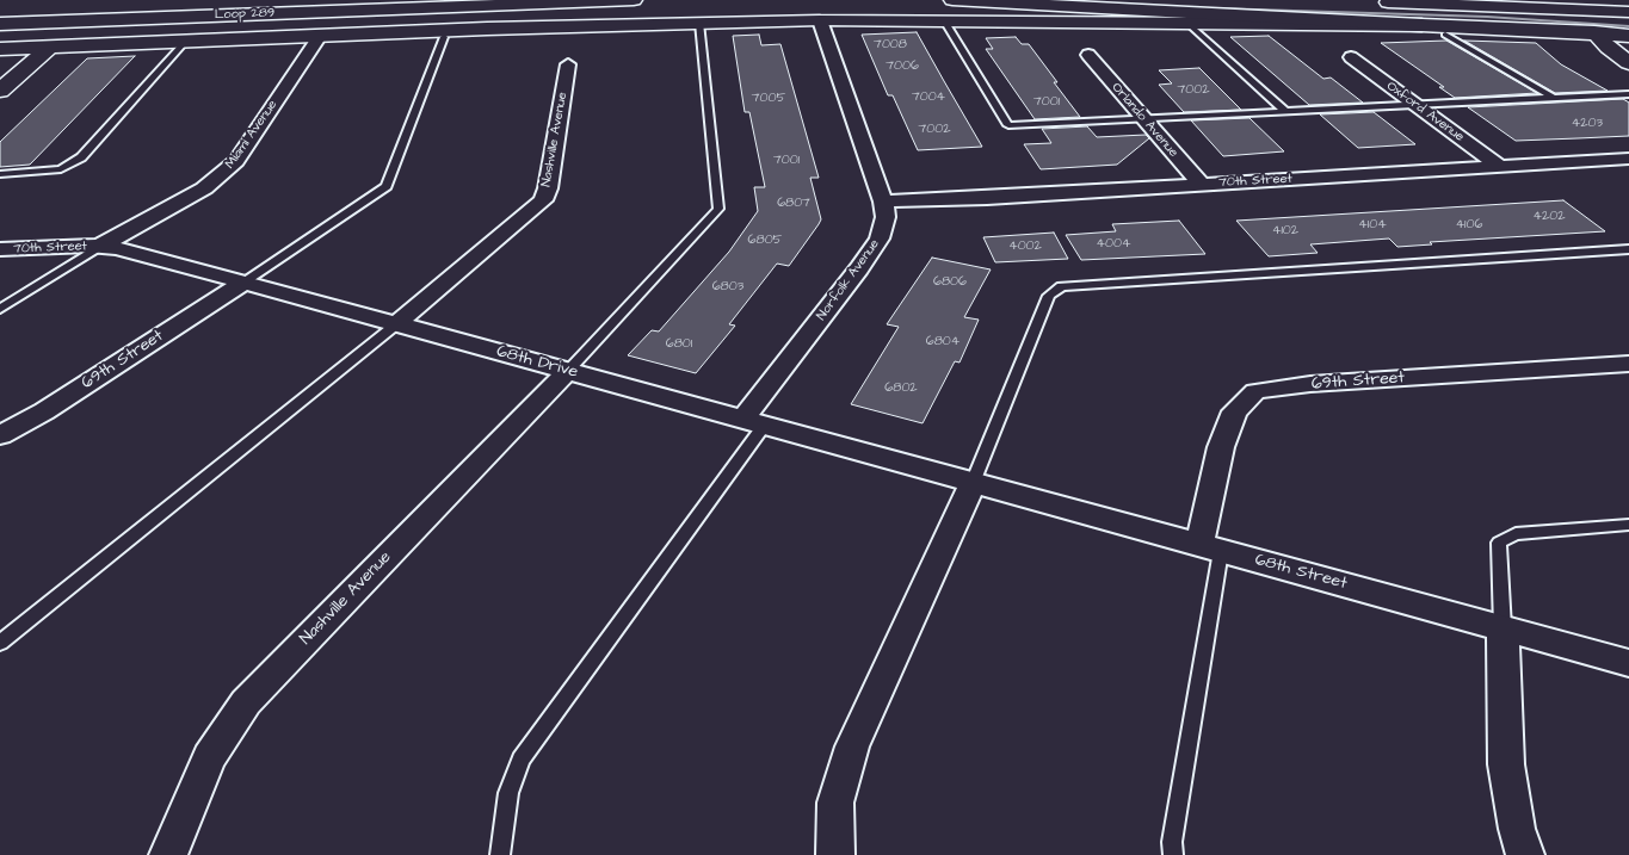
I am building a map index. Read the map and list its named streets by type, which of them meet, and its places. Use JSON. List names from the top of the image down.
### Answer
{
  "streets": {
    "main road": ["Loop 289"],
    "street": [
      "Oxford Avenue",
      "Orlando Avenue",
      "Miami Avenue",
      "Nashville Avenue",
      "70th Street",
      "Norfolk Avenue",
      "69th Street",
      "68th Drive",
      "68th Street"
    ]
  },
  "crossings": [
    ["Oxford Avenue", "70th Street"],
    ["Orlando Avenue", "70th Street"],
    ["Miami Avenue", "70th Street"],
    ["Miami Avenue", "68th Drive"],
    ["Nashville Avenue", "68th Drive"],
    ["70th Street", "Norfolk Avenue"],
    ["70th Street", "68th Drive"],
    ["Norfolk Avenue", "68th Drive"],
    ["69th Street", "68th Drive"],
    ["69th Street", "68th Street"],
    ["68th Drive", "68th Street"]
  ],
  "house_numbers": [
    "7008",
    "7006",
    "7002",
    "7004",
    "7005",
    "7001",
    "4203",
    "7002",
    "7001",
    "6807",
    "4202",
    "4104",
    "4106",
    "4102",
    "6805",
    "4004",
    "4002",
    "6806",
    "6803",
    "6804",
    "6801",
    "6802"
  ]
}
